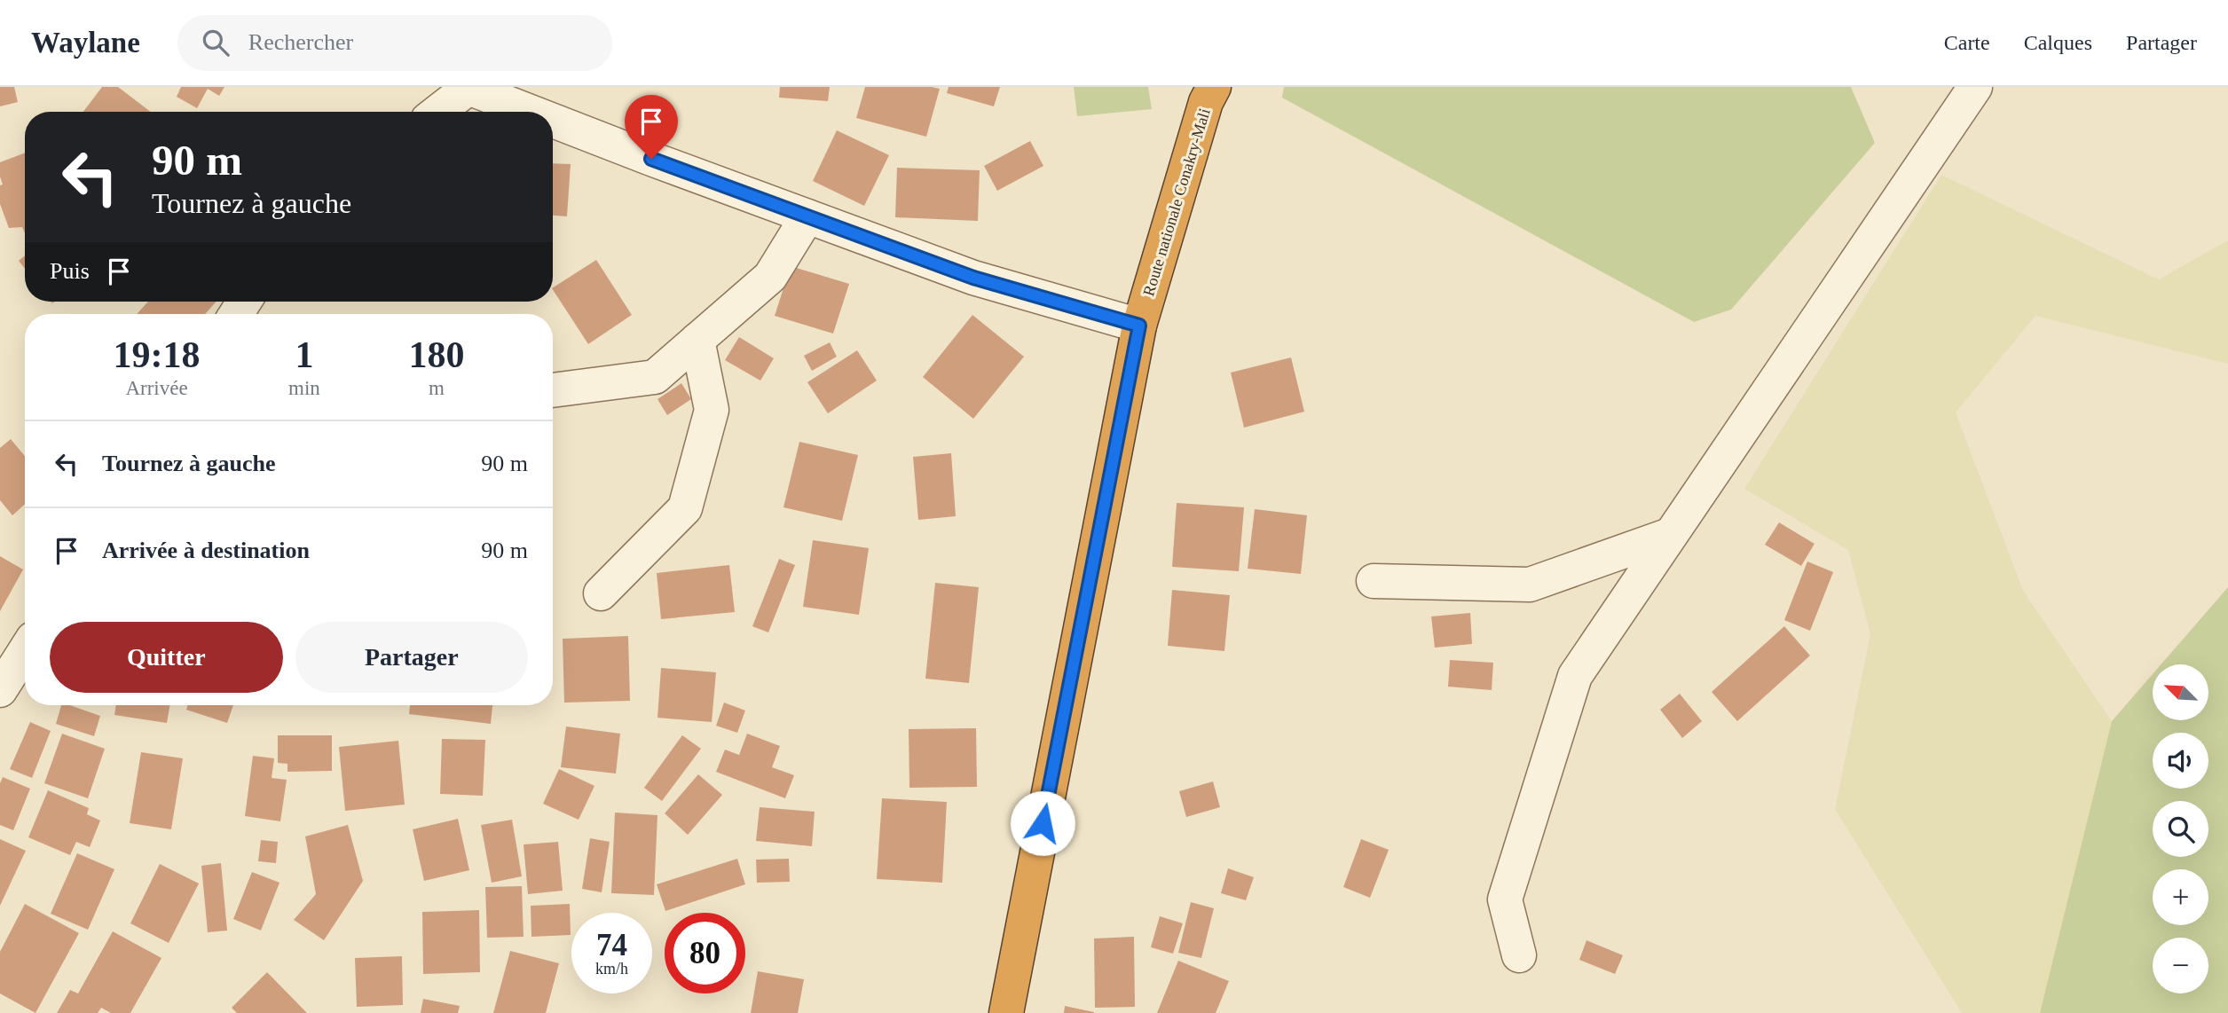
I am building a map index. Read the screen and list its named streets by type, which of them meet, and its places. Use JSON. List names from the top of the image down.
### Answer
{
  "streets": {
    "highway": ["Route nationale Conakry-Mali"]
  },
  "north": "top left",
  "page": {
    "header": "Waylane",
    "search": "Rechercher",
    "nav": ["Carte", "Calques", "Partager"],
    "turn": ["90 m", "Tournez à gauche"],
    "then": "Puis",
    "eta": [
      "19:18",
      "Arrivée",
      "1",
      "min",
      "180",
      "m"
    ],
    "list": [
      {
        "name": "Tournez à gauche",
        "value": "90 m"
      },
      {
        "name": "Arrivée à destination",
        "value": "90 m"
      }
    ],
    "buttons": ["Quitter", "Partager"],
    "map_buttons": ["+", "−"],
    "speed": "74 km/h",
    "limit": "80"
  }
}
